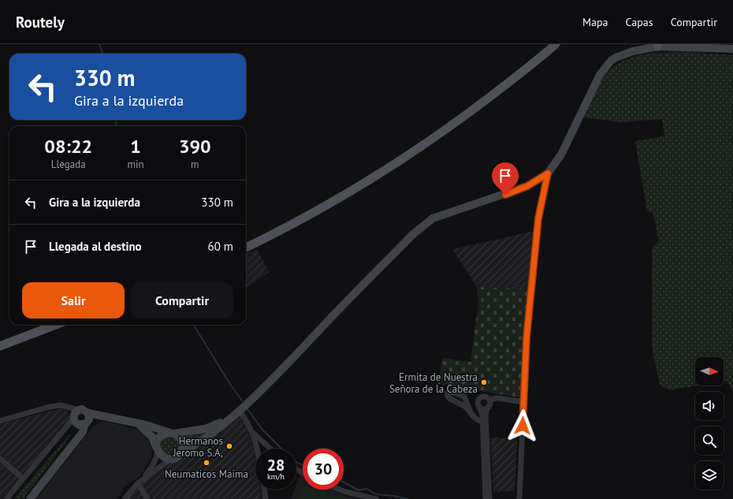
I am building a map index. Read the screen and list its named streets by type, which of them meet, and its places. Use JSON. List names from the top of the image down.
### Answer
{
  "places": ["Ermita de Nuestra Señora de la Cabeza", "Hermanos Jeromo S.A,", "Neumaticos Maima"],
  "north": "right",
  "page": {
    "header": "Routely",
    "nav": ["Mapa", "Capas", "Compartir"],
    "turn": ["330 m", "Gira a la izquierda"],
    "eta": [
      "08:22",
      "Llegada",
      "1",
      "min",
      "390",
      "m"
    ],
    "list": [
      {
        "name": "Gira a la izquierda",
        "value": "330 m"
      },
      {
        "name": "Llegada al destino",
        "value": "60 m"
      }
    ],
    "buttons": ["Salir", "Compartir"],
    "speed": "28 km/h",
    "limit": "30"
  }
}
